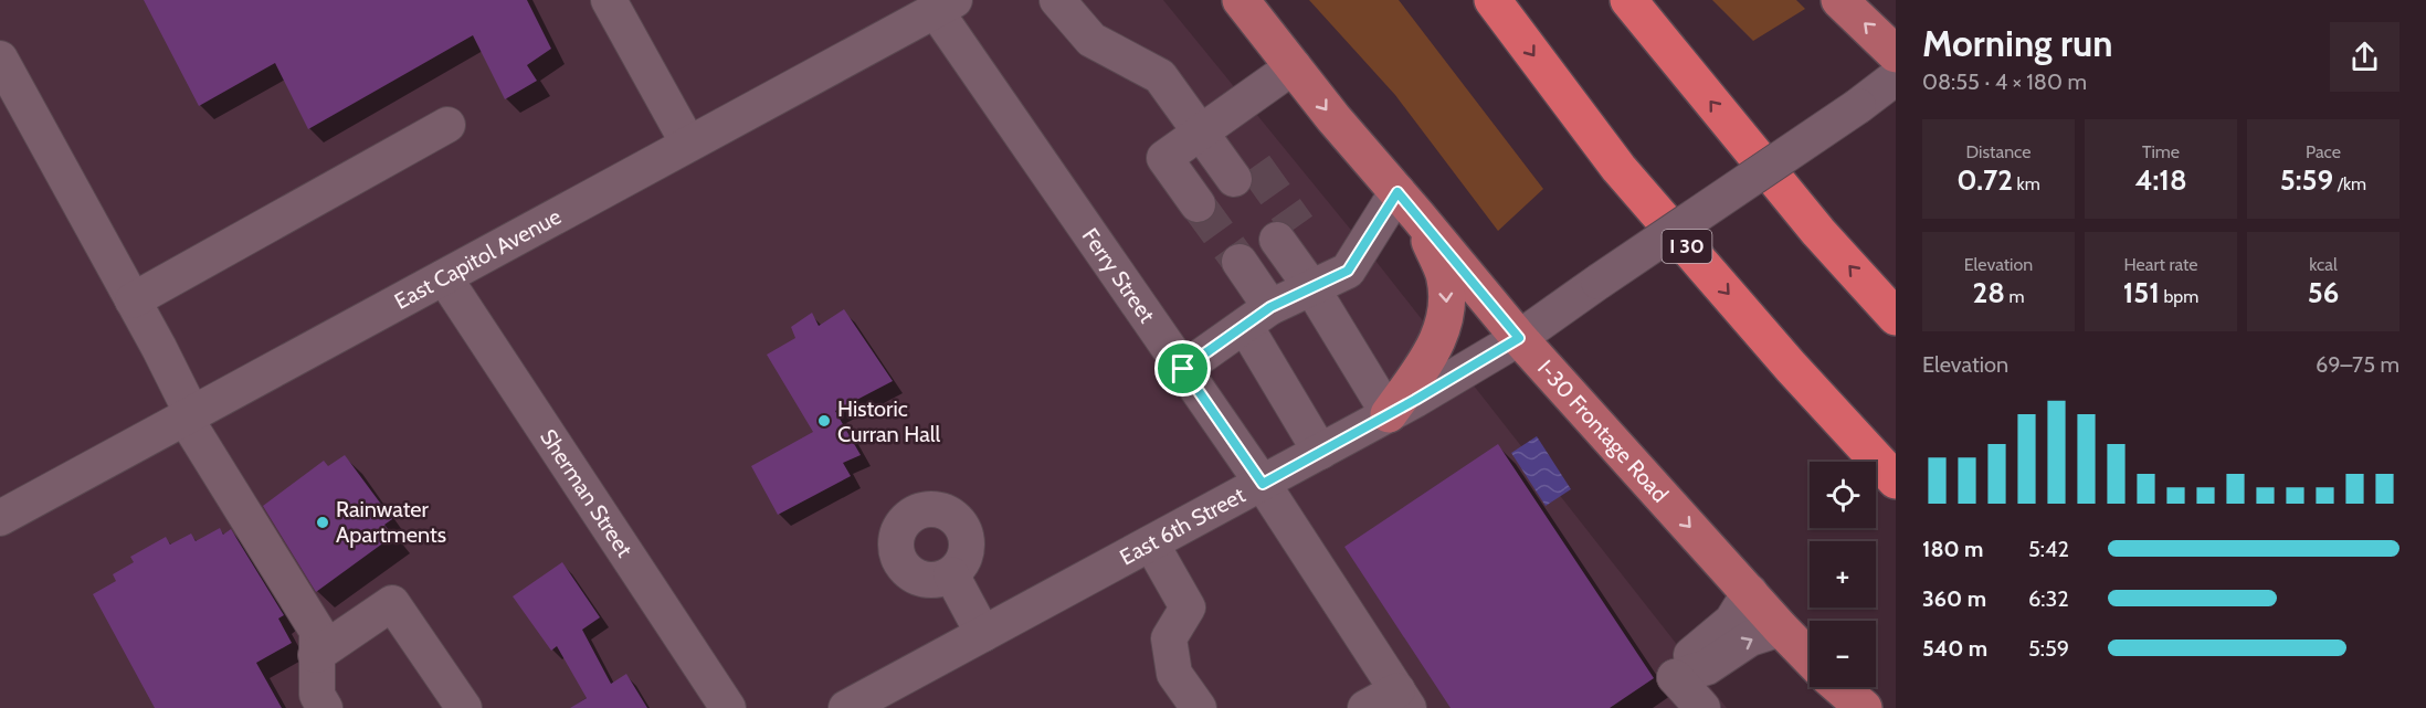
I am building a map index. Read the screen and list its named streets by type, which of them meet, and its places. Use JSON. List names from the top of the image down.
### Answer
{
  "streets": {
    "highway": ["I 30"],
    "main road": ["I-30 Frontage Road"],
    "street": [
      "East Capitol Avenue",
      "Ferry Street",
      "Sherman Street",
      "East 6th Street"
    ]
  },
  "crossings": [
    ["East Capitol Avenue", "Ferry Street"],
    ["East Capitol Avenue", "Sherman Street"],
    ["Ferry Street", "East 6th Street"],
    ["I-30 Frontage Road", "East 6th Street"]
  ],
  "one_way": ["I-30 Frontage Road"],
  "places": ["Historic Curran Hall", "Rainwater Apartments"],
  "page": {
    "heading": ["Morning run", "08:55 · 4 × 180 m"],
    "stats": [
      ["Distance", "0.72 km"],
      ["Time", "4:18"],
      ["Pace", "5:59 /km"],
      ["Elevation", "28 m"],
      ["Heart rate", "151 bpm"],
      ["kcal", "56"]
    ],
    "chart": ["Elevation", "69–75 m"],
    "map_buttons": ["+", "−"],
    "list": [
      {
        "name": "180 m",
        "note": "5:42"
      },
      {
        "name": "360 m",
        "note": "6:32"
      },
      {
        "name": "540 m",
        "note": "5:59"
      }
    ]
  }
}
